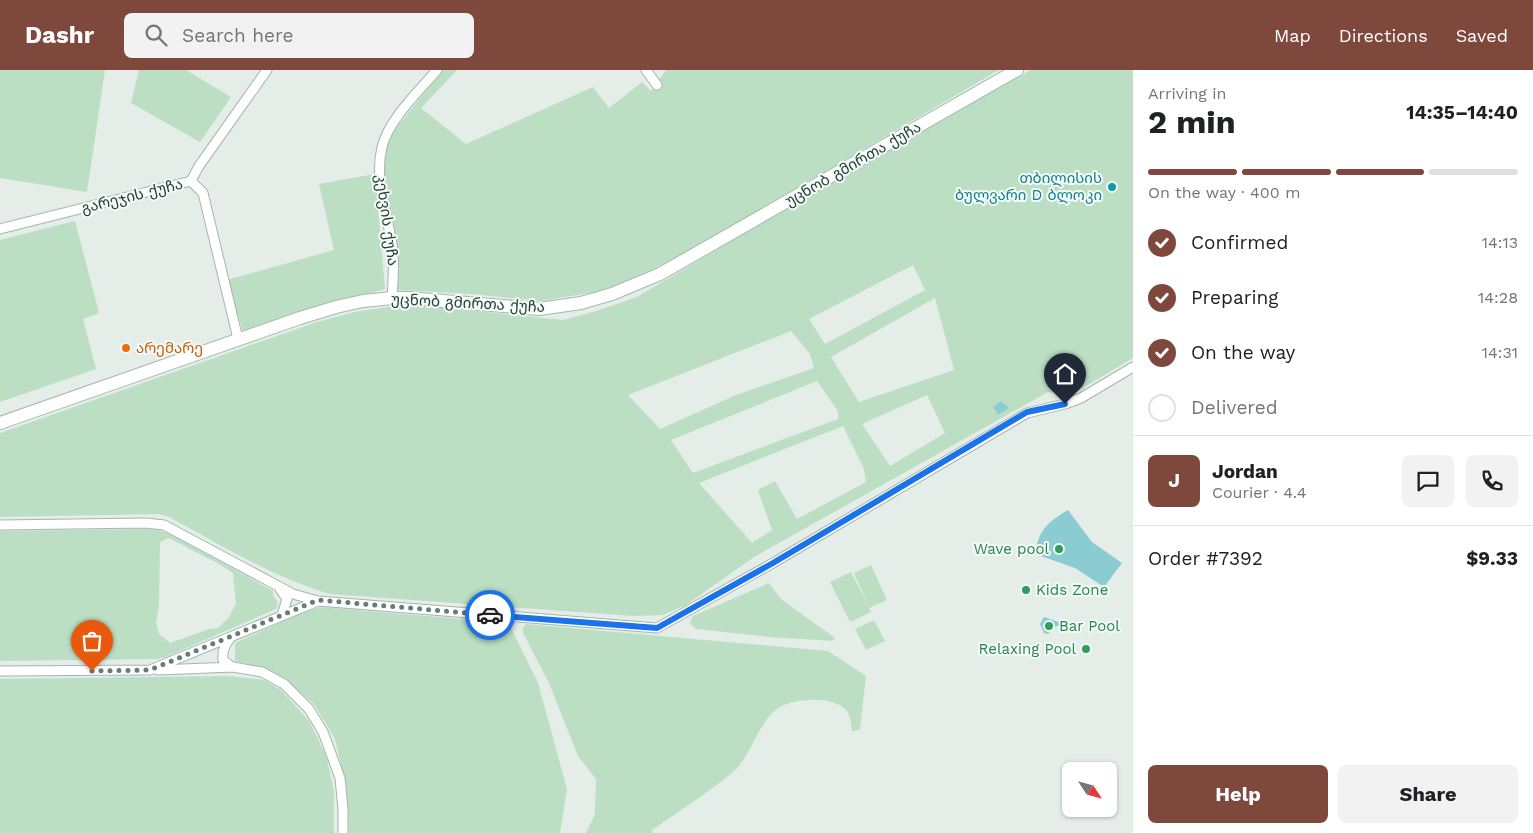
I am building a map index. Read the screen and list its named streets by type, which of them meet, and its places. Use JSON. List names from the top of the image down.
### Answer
{
  "streets": {
    "main road": ["უცნობ გმირთა ქუჩა"],
    "street": ["გარეჯის ქუჩა", "კეხვის ქუჩა"]
  },
  "crossings": [
    ["უცნობ გმირთა ქუჩა", "კეხვის ქუჩა"]
  ],
  "places": [
    "თბილისის ბულვარი D ბლოკი",
    "არემარე",
    "Wave pool",
    "Kids Zone",
    "Bar Pool",
    "Relaxing Pool"
  ],
  "north": "bottom right",
  "page": {
    "header": "Dashr",
    "search": "Search here",
    "nav": ["Map", "Directions", "Saved"],
    "heading": ["2 min", "Arriving in", "14:35–14:40"],
    "panel": [
      "Jordan",
      "Courier · 4.4",
      "Order #7392",
      "$9.33"
    ],
    "bar": "On the way · 400 m",
    "list": [
      ["Confirmed", "14:13"],
      ["Preparing", "14:28"],
      ["On the way", "14:31"],
      "Delivered"
    ],
    "round": "J",
    "buttons": ["Help", "Share"]
  }
}
